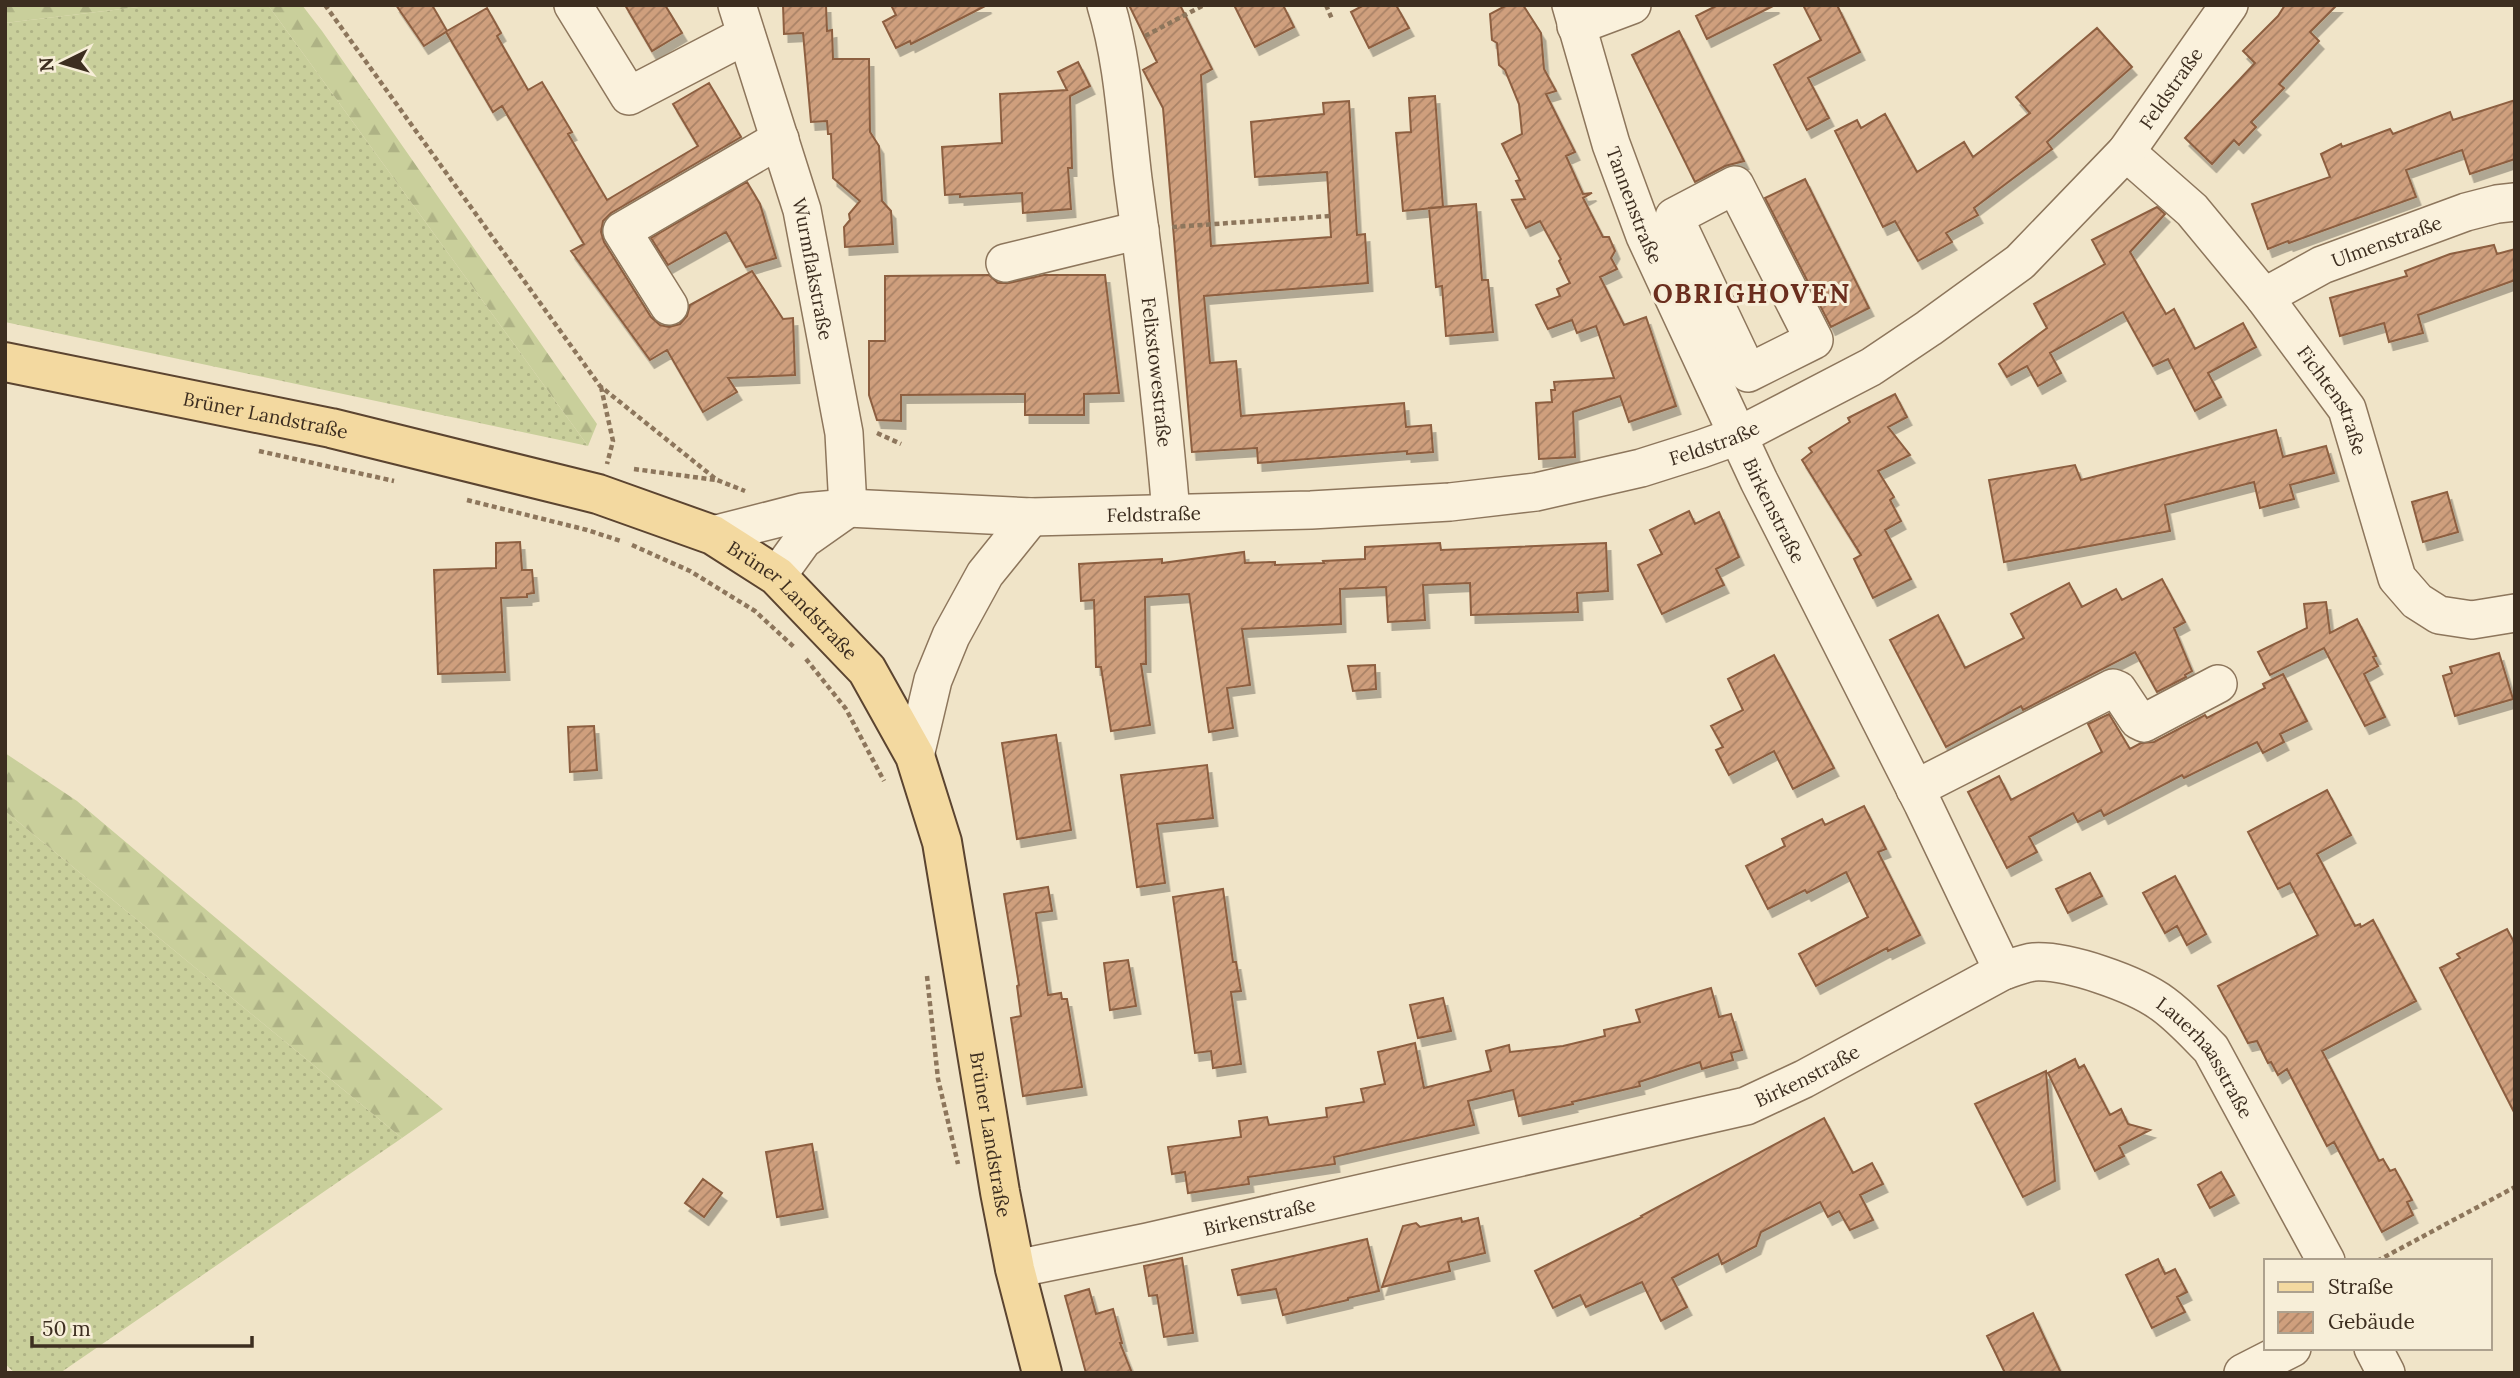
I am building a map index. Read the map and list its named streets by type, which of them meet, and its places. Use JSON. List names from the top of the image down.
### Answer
{
  "streets": {
    "main road": ["Brüner Landstraße"],
    "street": [
      "Feldstraße",
      "Tannenstraße",
      "Ulmenstraße",
      "Wurmflakstraße",
      "Felixstowestraße",
      "Fichtenstraße",
      "Birkenstraße",
      "Lauerhaasstraße"
    ]
  },
  "crossings": [
    ["Feldstraße", "Tannenstraße"],
    ["Feldstraße", "Wurmflakstraße"],
    ["Feldstraße", "Felixstowestraße"],
    ["Feldstraße", "Fichtenstraße"],
    ["Feldstraße", "Brüner Landstraße"],
    ["Feldstraße", "Birkenstraße"],
    ["Tannenstraße", "Birkenstraße"],
    ["Ulmenstraße", "Fichtenstraße"],
    ["Brüner Landstraße", "Birkenstraße"],
    ["Birkenstraße", "Lauerhaasstraße"]
  ],
  "districts": ["OBRIGHOVEN"],
  "legend": ["Straße", "Gebäude"],
  "scale_bar": "50 m",
  "north": "left"
}
